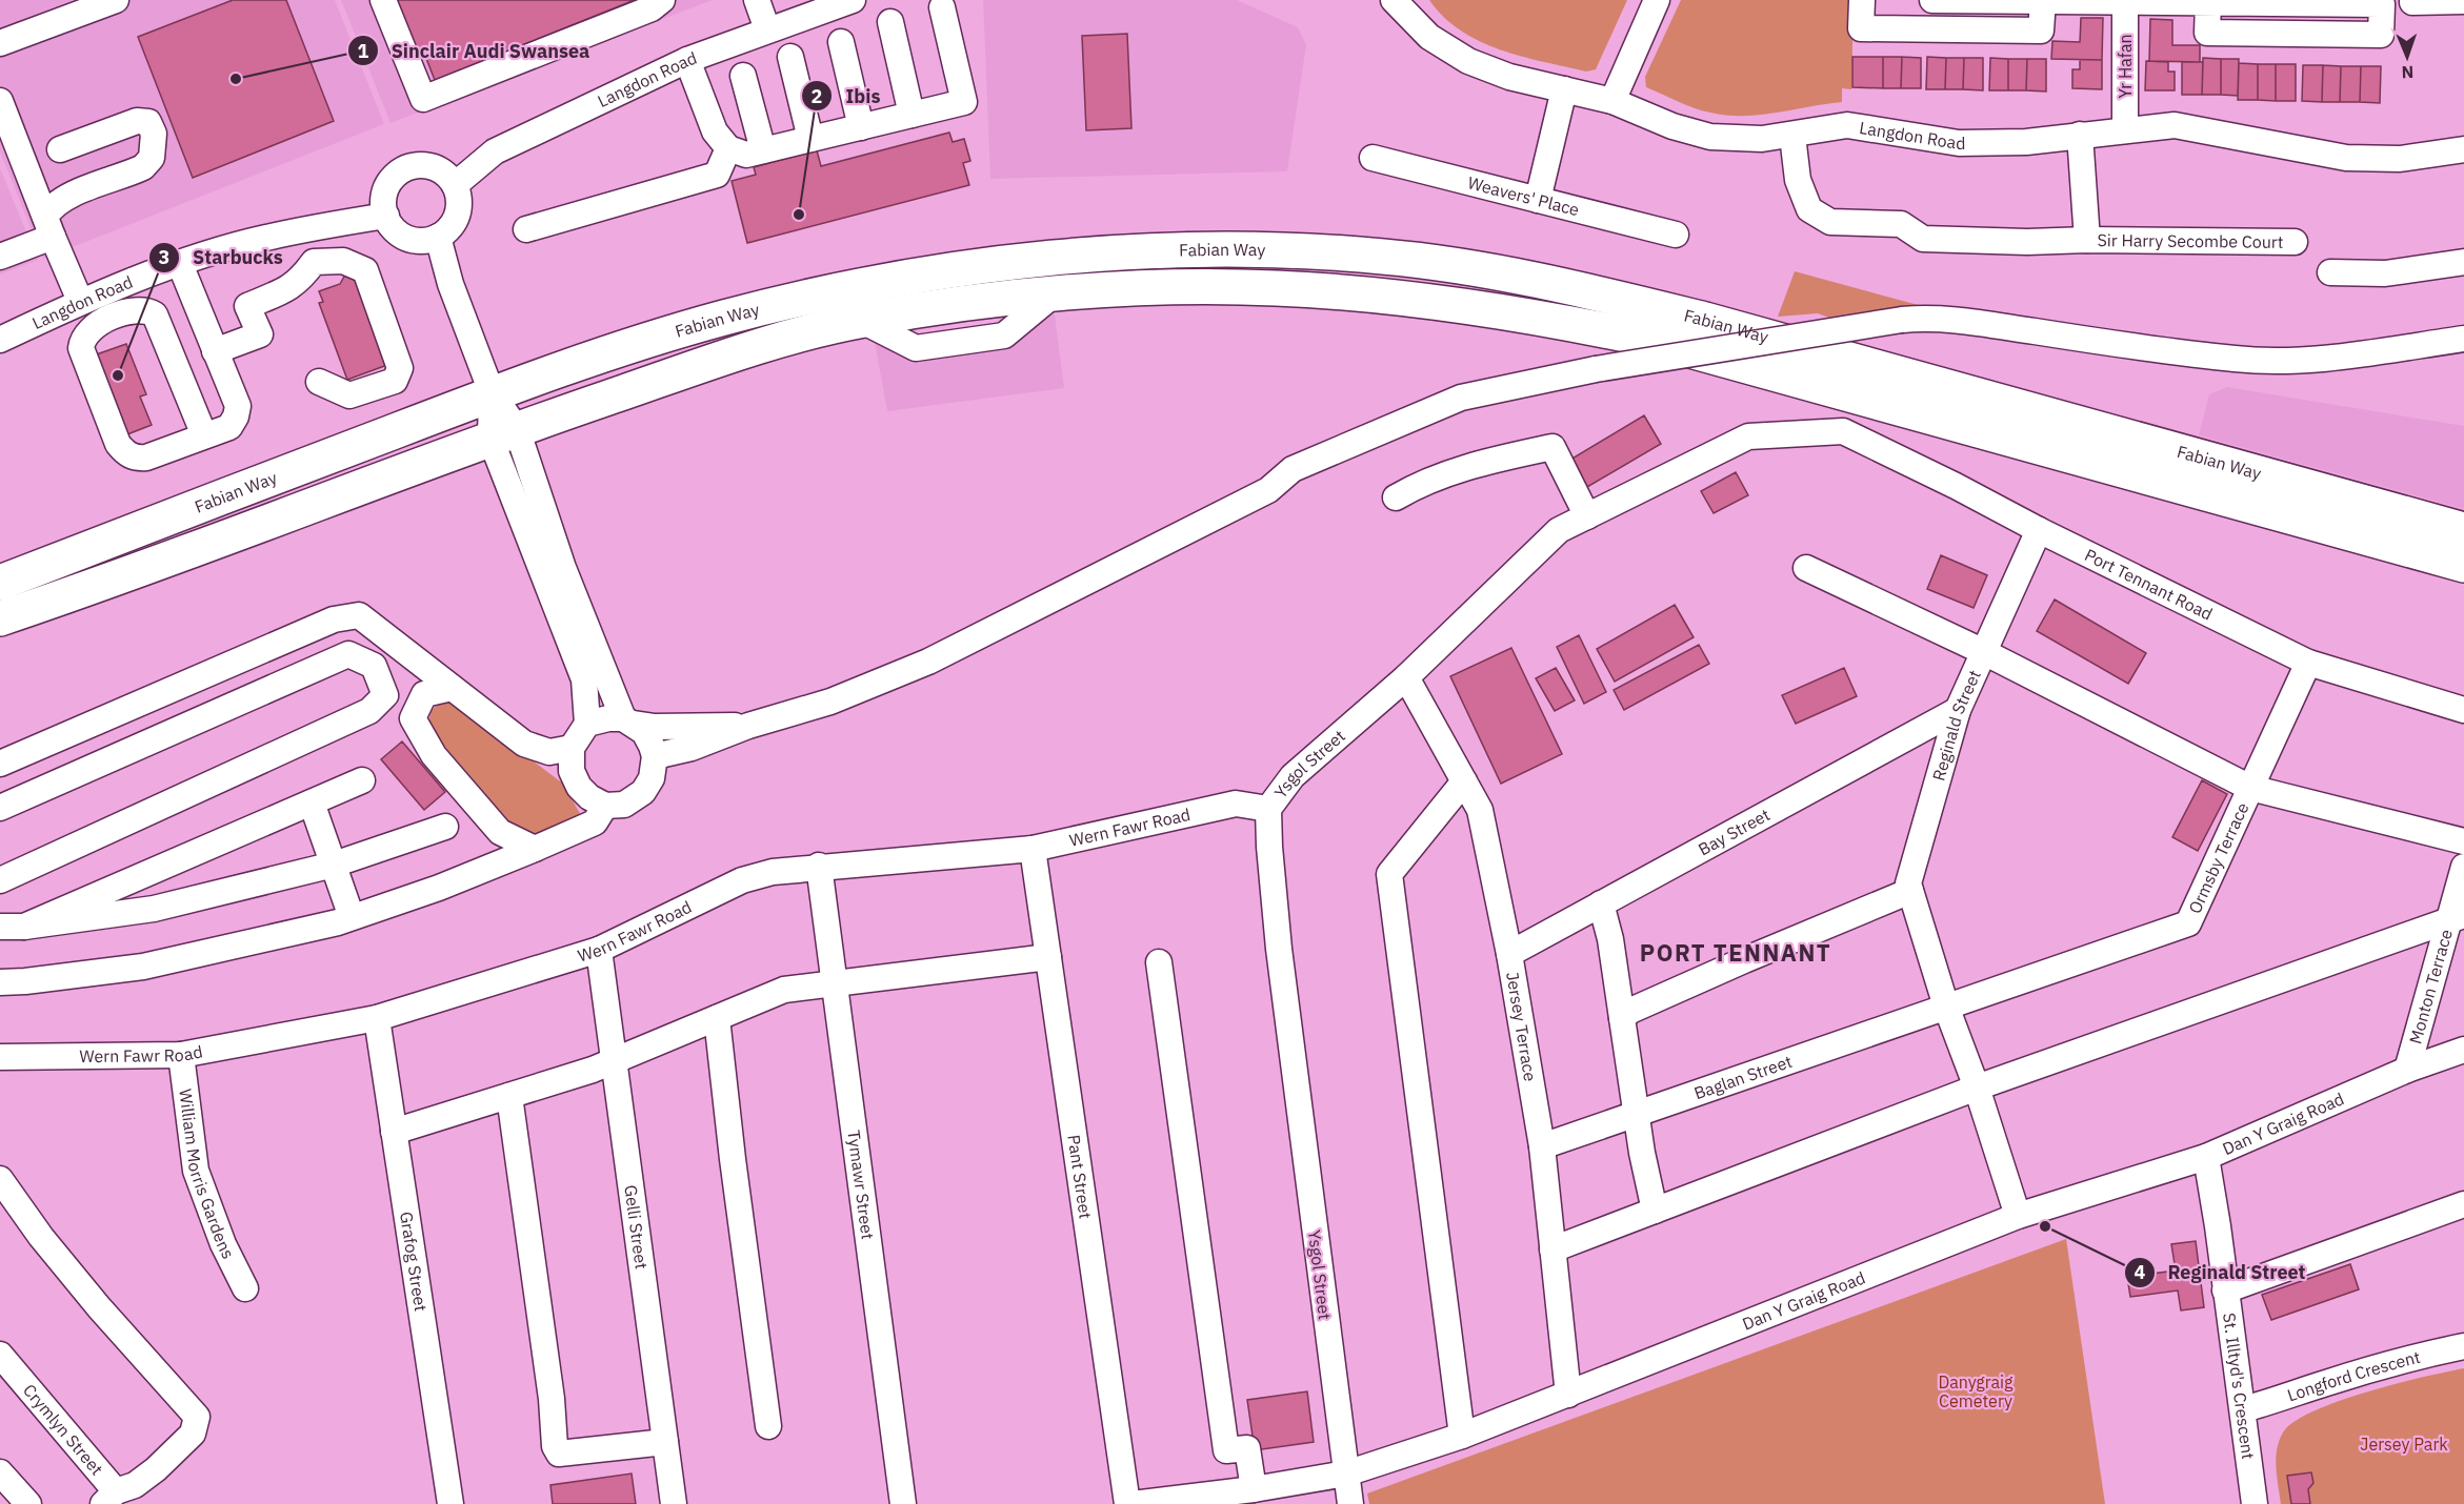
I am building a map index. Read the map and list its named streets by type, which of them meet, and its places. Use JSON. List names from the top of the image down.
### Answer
{
  "streets": {
    "highway": ["Fabian Way"],
    "street": [
      "Yr Hafan",
      "Langdon Road",
      "Weavers' Place",
      "Sir Harry Secombe Court",
      "Port Tennant Road",
      "Reginald Street",
      "Ysgol Street",
      "Wern Fawr Road",
      "Bay Street",
      "Ormsby Terrace",
      "Monton Terrace",
      "Jersey Terrace",
      "Baglan Street",
      "Dan Y Graig Road",
      "William Morris Gardens",
      "Pant Street",
      "Tymawr Street",
      "Gelli Street",
      "Grafog Street",
      "Longford Crescent",
      "St. Illtyd's Crescent",
      "Crymlyn Street"
    ]
  },
  "crossings": [
    ["Yr Hafan", "Langdon Road"],
    ["Langdon Road", "Sir Harry Secombe Court"],
    ["Port Tennant Road", "Reginald Street"],
    ["Port Tennant Road", "Ysgol Street"],
    ["Port Tennant Road", "Ormsby Terrace"],
    ["Reginald Street", "Bay Street"],
    ["Reginald Street", "Ormsby Terrace"],
    ["Reginald Street", "Baglan Street"],
    ["Reginald Street", "Dan Y Graig Road"],
    ["Ysgol Street", "Wern Fawr Road"],
    ["Ysgol Street", "Jersey Terrace"],
    ["Ysgol Street", "Dan Y Graig Road"],
    ["Wern Fawr Road", "William Morris Gardens"],
    ["Wern Fawr Road", "Pant Street"],
    ["Wern Fawr Road", "Tymawr Street"],
    ["Wern Fawr Road", "Gelli Street"],
    ["Wern Fawr Road", "Grafog Street"],
    ["Bay Street", "Jersey Terrace"],
    ["Ormsby Terrace", "Baglan Street"],
    ["Monton Terrace", "Dan Y Graig Road"],
    ["Jersey Terrace", "Baglan Street"],
    ["Jersey Terrace", "Dan Y Graig Road"],
    ["Dan Y Graig Road", "St. Illtyd's Crescent"],
    ["Longford Crescent", "St. Illtyd's Crescent"]
  ],
  "districts": ["PORT TENNANT"],
  "parks": ["Danygraig Cemetery", "Jersey Park"],
  "places": [
    "Sinclair Audi Swansea",
    "Ibis",
    "Starbucks",
    "Reginald Street"
  ],
  "north": "bottom"
}
